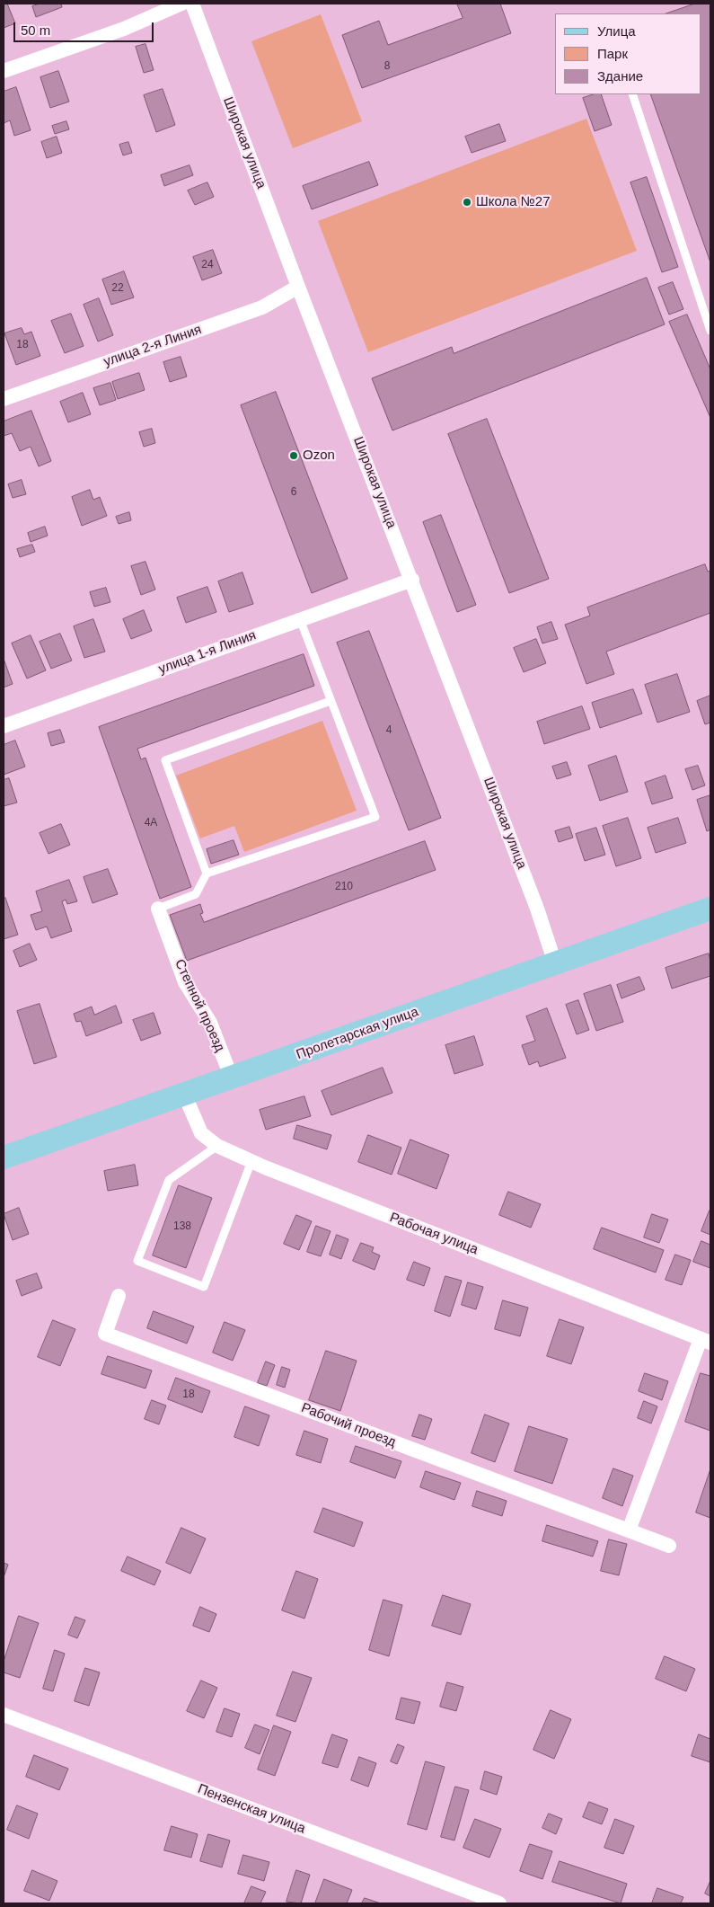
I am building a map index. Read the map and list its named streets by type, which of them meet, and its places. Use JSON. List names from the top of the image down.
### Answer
{
  "streets": {
    "main road": ["Пролетарская улица"],
    "street": [
      "Широкая улица",
      "улица 2-я Линия",
      "улица 1-я Линия",
      "Степной проезд",
      "Рабочая улица",
      "Рабочий проезд",
      "Пензенская улица"
    ]
  },
  "crossings": [
    ["Широкая улица", "улица 2-я Линия"],
    ["Широкая улица", "улица 1-я Линия"],
    ["Широкая улица", "Пролетарская улица"],
    ["Степной проезд", "Пролетарская улица"],
    ["Пролетарская улица", "Рабочая улица"]
  ],
  "places": ["Школа №27", "Ozon"],
  "house_numbers": [
    "8",
    "24",
    "22",
    "18",
    "6",
    "4",
    "4А",
    "210",
    "138",
    "18"
  ],
  "legend": ["Улица", "Парк", "Здание"],
  "scale_bar": "50 m"
}
